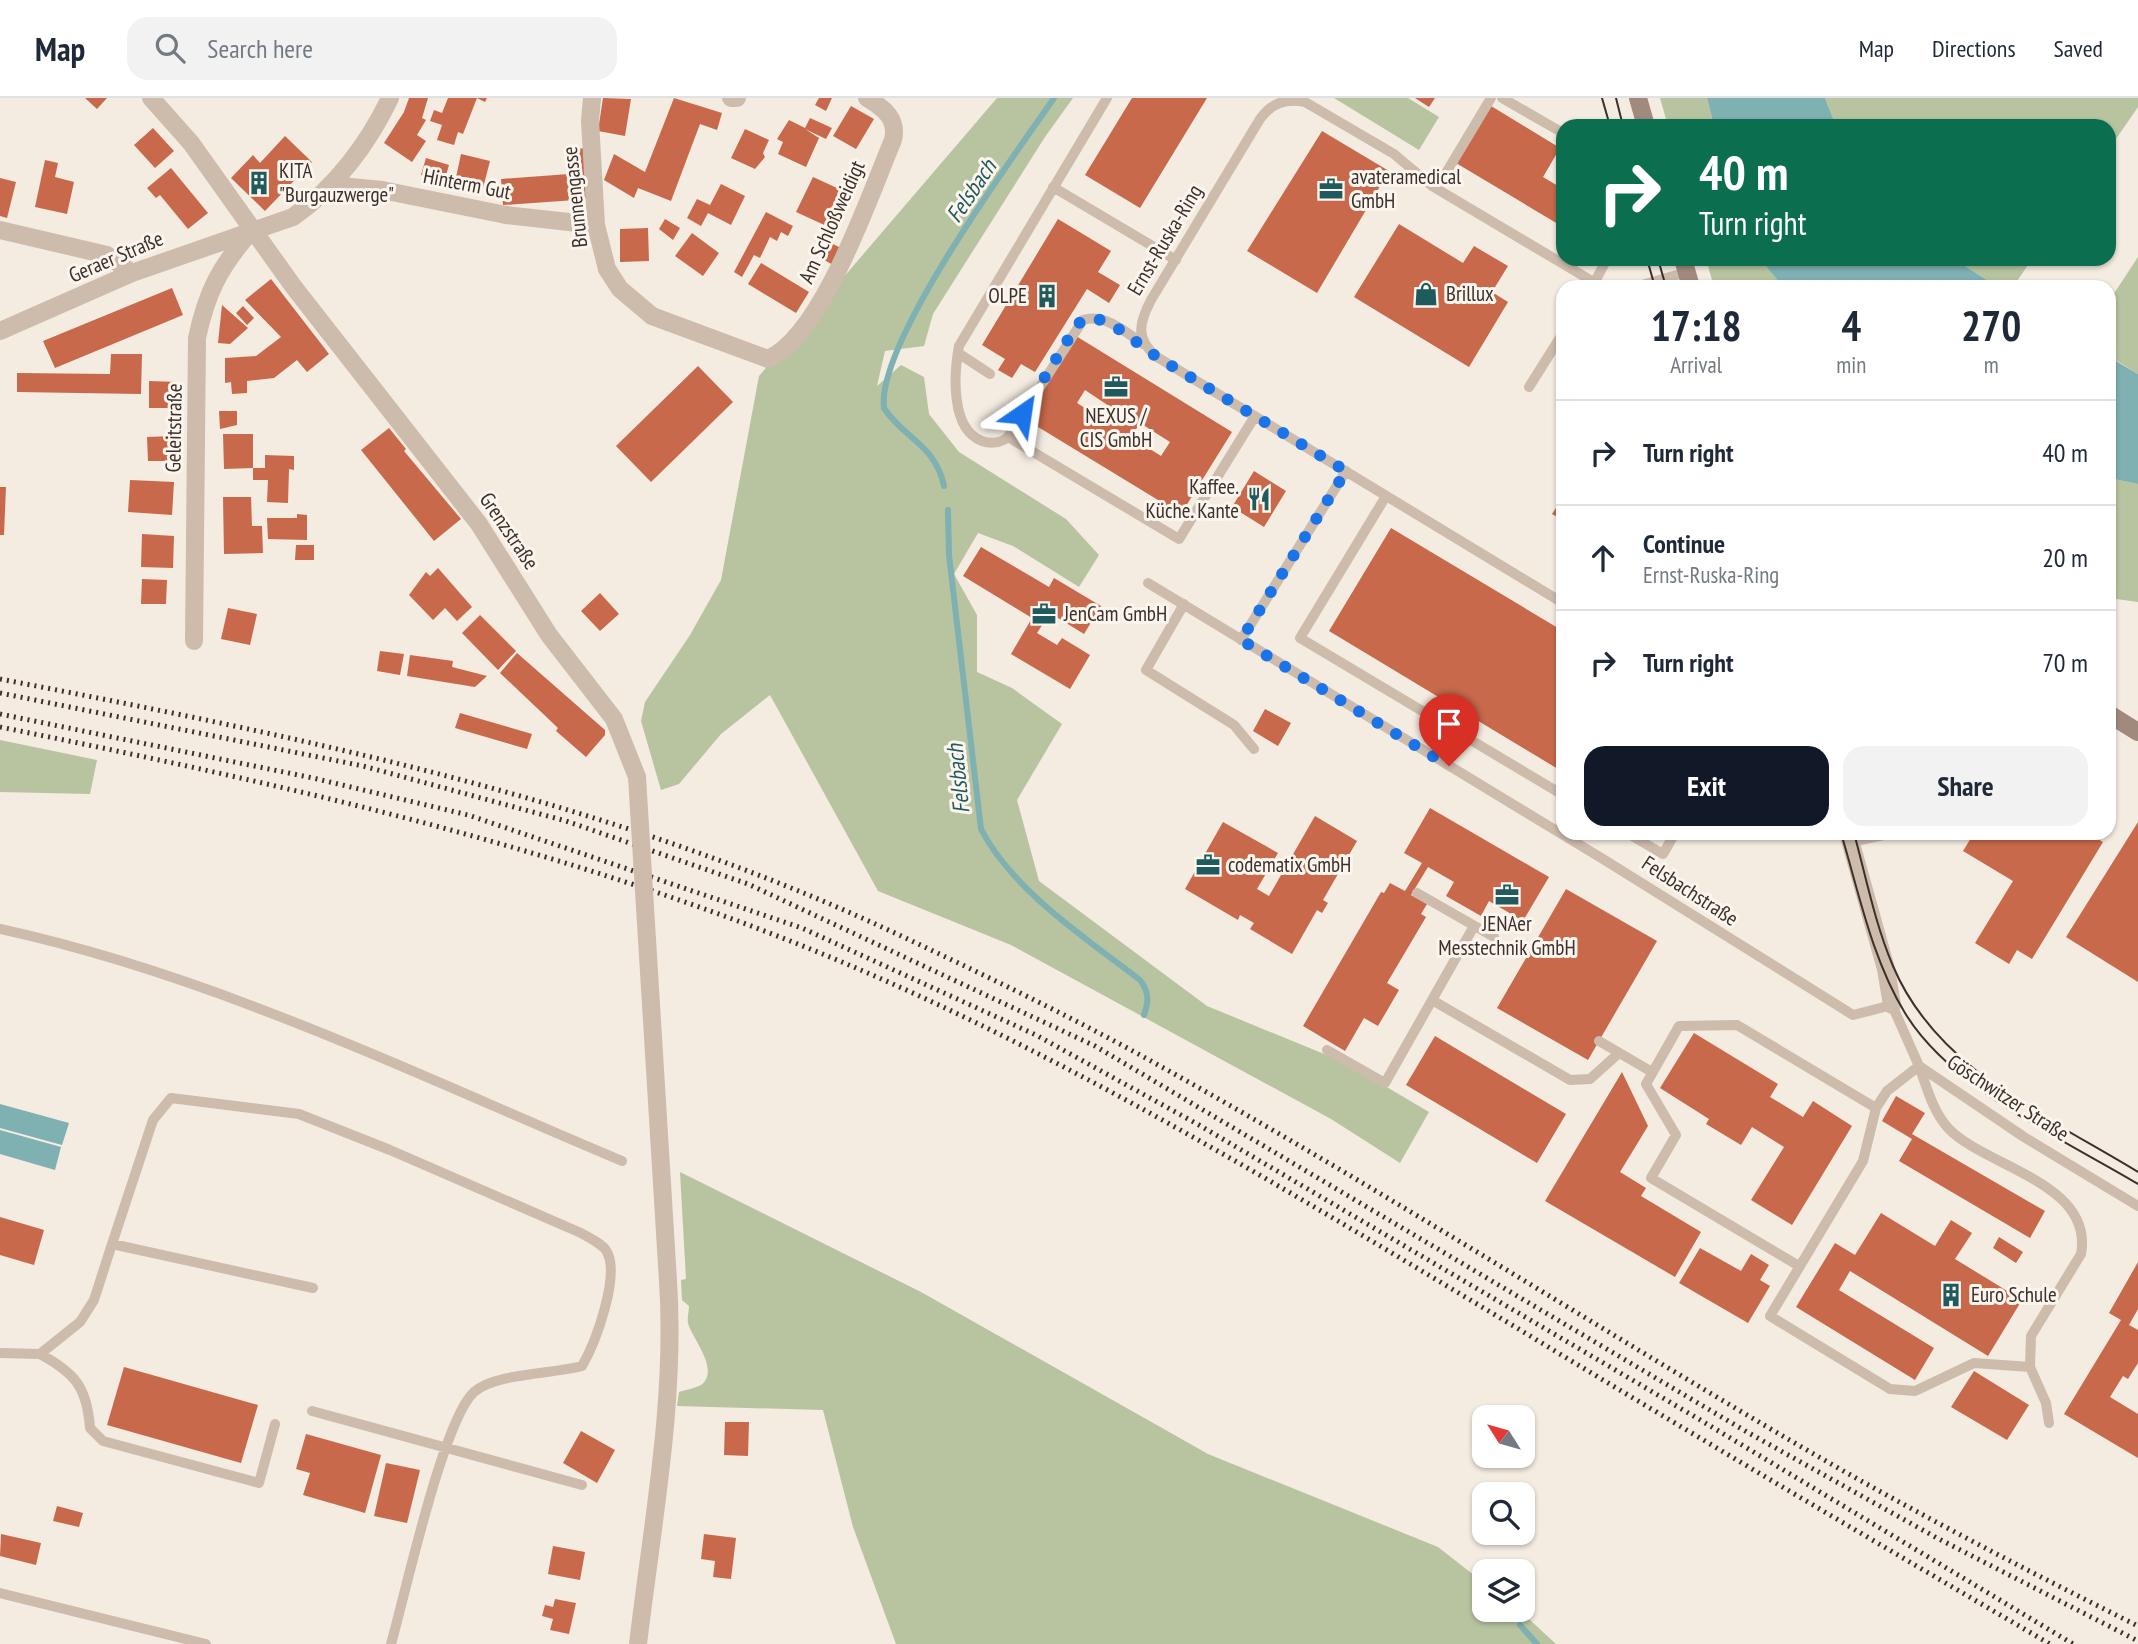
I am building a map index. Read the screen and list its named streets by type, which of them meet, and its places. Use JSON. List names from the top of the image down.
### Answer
{
  "streets": {
    "street": [
      "Hinterm Gut",
      "Brunnengasse",
      "Am Schloßweidigt",
      "Geraer Straße",
      "Geleitstraße",
      "Grenzstraße",
      "Göschwitzer Straße"
    ],
    "lane": ["Ernst-Ruska-Ring", "Felsbachstraße"]
  },
  "crossings": [
    ["Hinterm Gut", "Brunnengasse"],
    ["Hinterm Gut", "Geraer Straße"],
    ["Brunnengasse", "Am Schloßweidigt"],
    ["Geraer Straße", "Geleitstraße"],
    ["Geraer Straße", "Grenzstraße"],
    ["Geleitstraße", "Grenzstraße"],
    ["Felsbachstraße", "Göschwitzer Straße"]
  ],
  "water": ["Felsbach"],
  "places": {
    "building": ["KITA \"Burgauzwerge\"", "OLPE", "Euro Schule"],
    "office": [
      "avateramedical GmbH",
      "NEXUS / CIS GmbH",
      "JenCam GmbH",
      "codematix GmbH",
      "JENAer Messtechnik GmbH"
    ],
    "shop": ["Brillux"],
    "restaurant": ["Kaffee. Küche. Kante"]
  },
  "north": "top left",
  "page": {
    "header": "Map",
    "search": "Search here",
    "nav": ["Map", "Directions", "Saved"],
    "turn": ["40 m", "Turn right"],
    "eta": [
      "17:18",
      "Arrival",
      "4",
      "min",
      "270",
      "m"
    ],
    "list": [
      {
        "name": "Turn right",
        "value": "40 m"
      },
      {
        "name": "Continue",
        "note": "Ernst-Ruska-Ring",
        "value": "20 m"
      },
      {
        "name": "Turn right",
        "value": "70 m"
      }
    ],
    "buttons": ["Exit", "Share"]
  }
}
